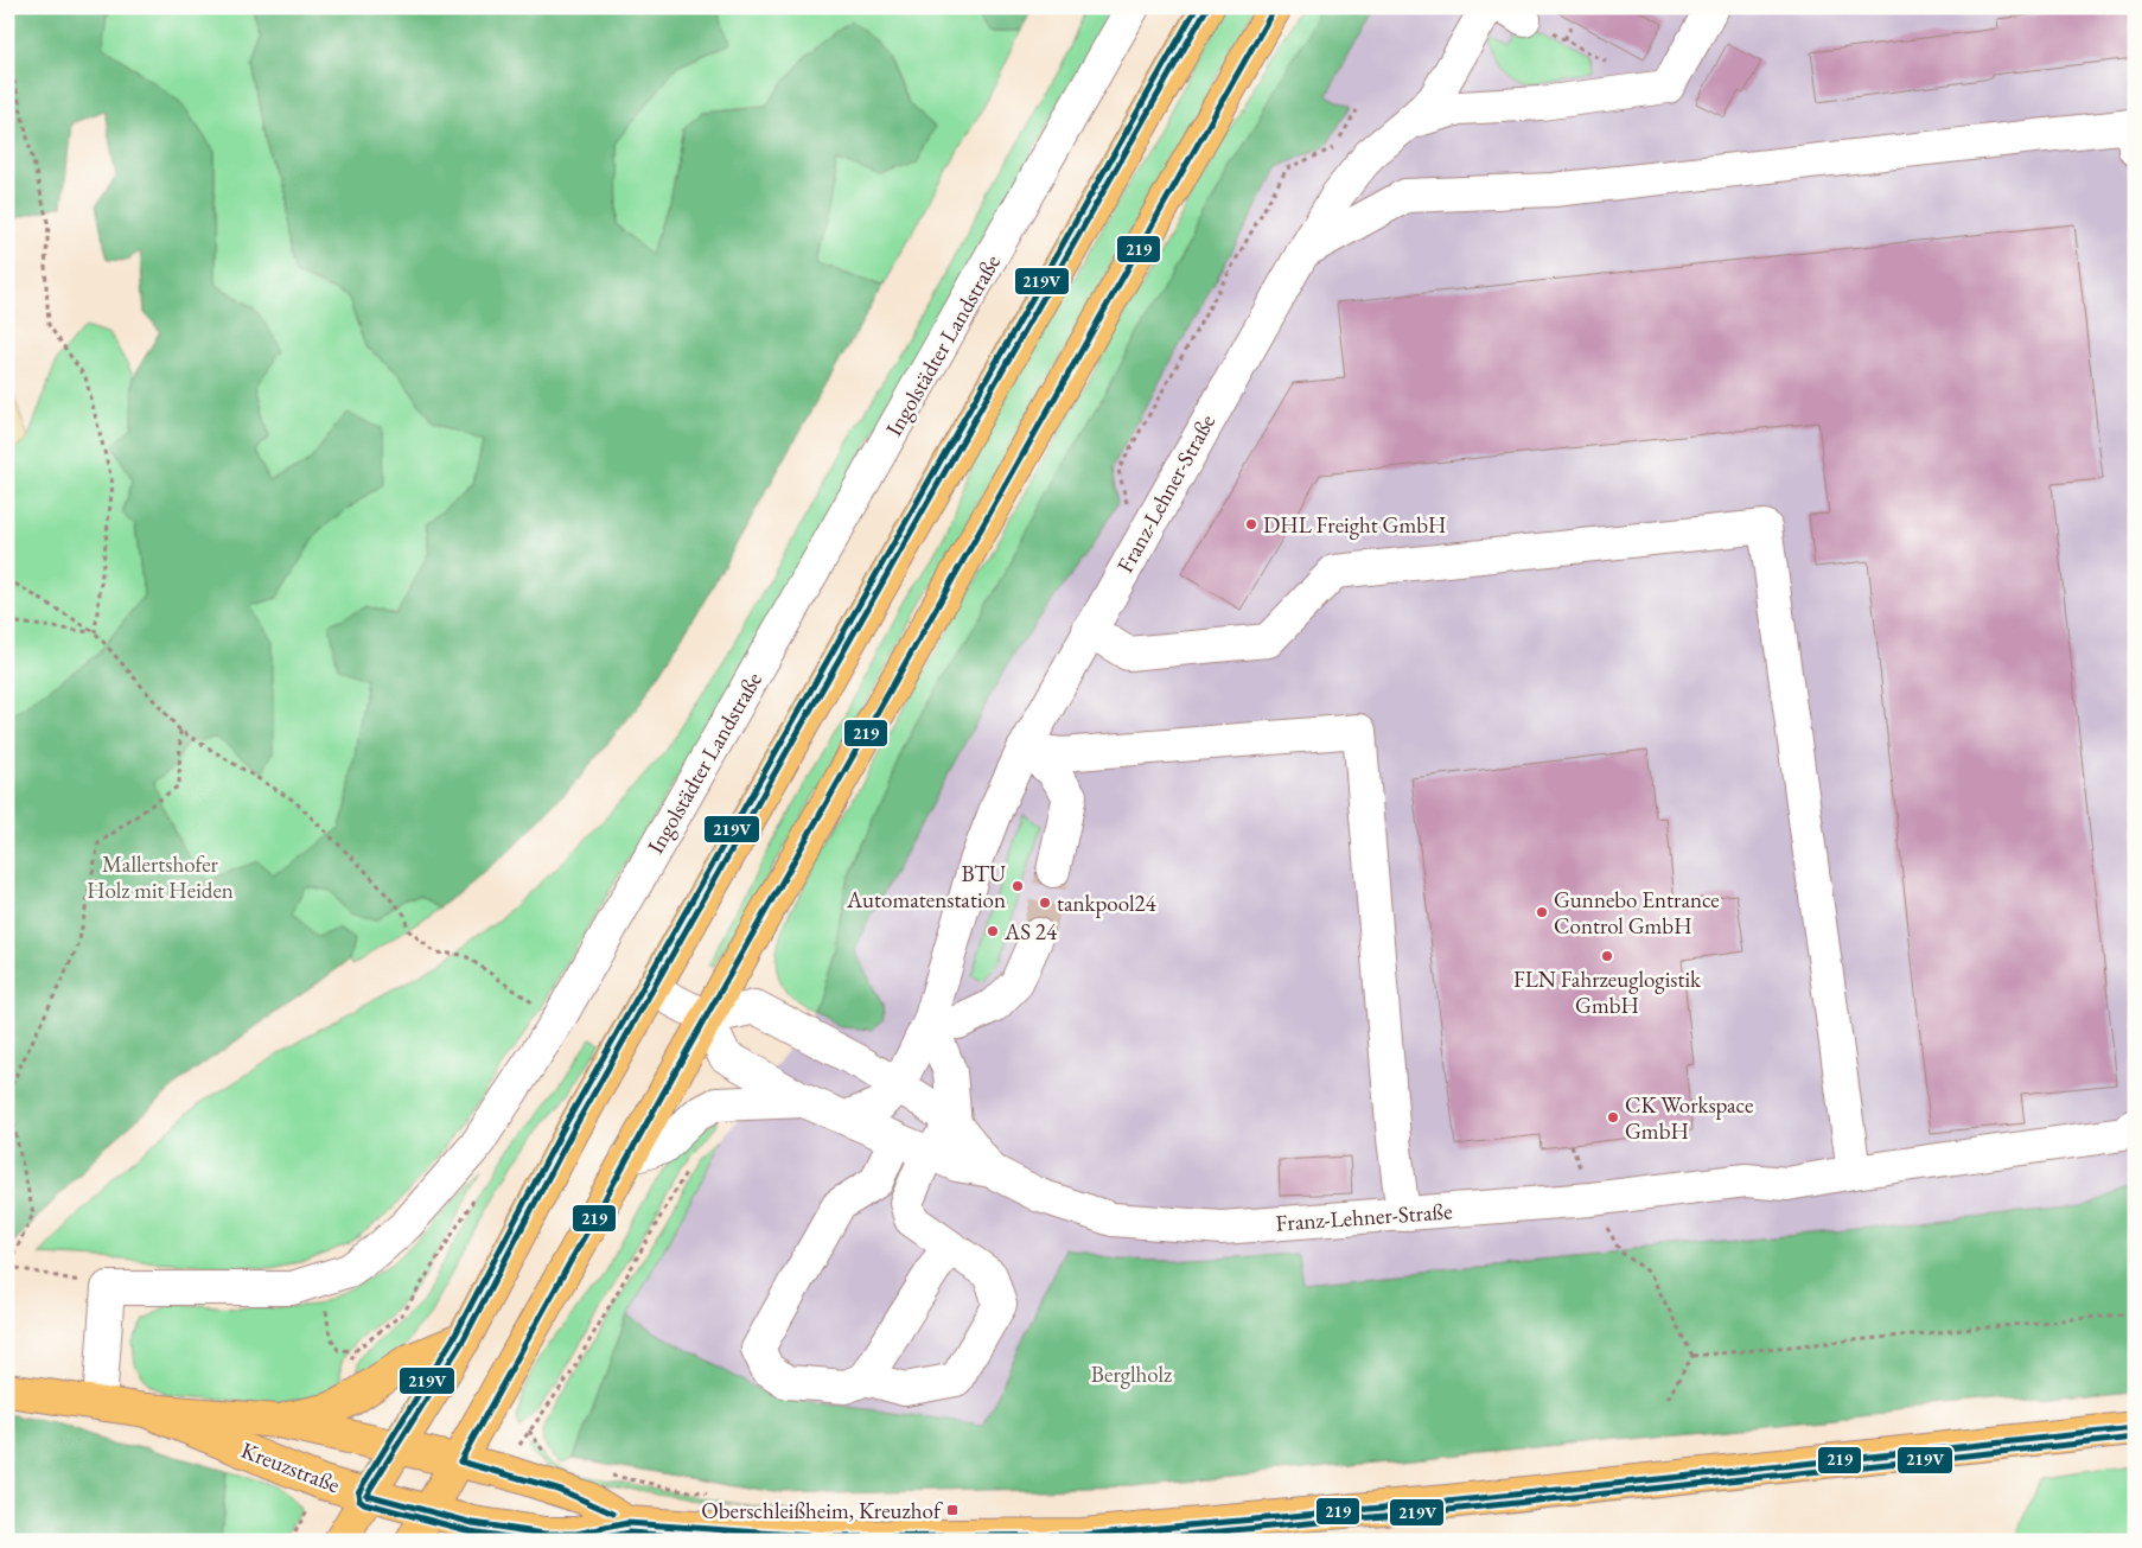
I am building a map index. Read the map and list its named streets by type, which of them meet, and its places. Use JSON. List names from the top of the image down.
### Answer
{
  "streets": {
    "main road": ["Kreuzstraße"],
    "street": ["Ingolstädter Landstraße", "Franz-Lehner-Straße"]
  },
  "parks": ["Mallertshofer Holz mit Heiden", "Berglholz"],
  "places": {
    "other": [
      "DHL Freight GmbH",
      "BTU Automatenstation",
      "tankpool24",
      "Gunnebo Entrance Control GmbH",
      "AS 24",
      "FLN Fahrzeuglogistik GmbH",
      "CK Workspace GmbH"
    ],
    "transit": ["Oberschleißheim, Kreuzhof"]
  },
  "lines": ["transit line 219", "transit line 219V"]
}
